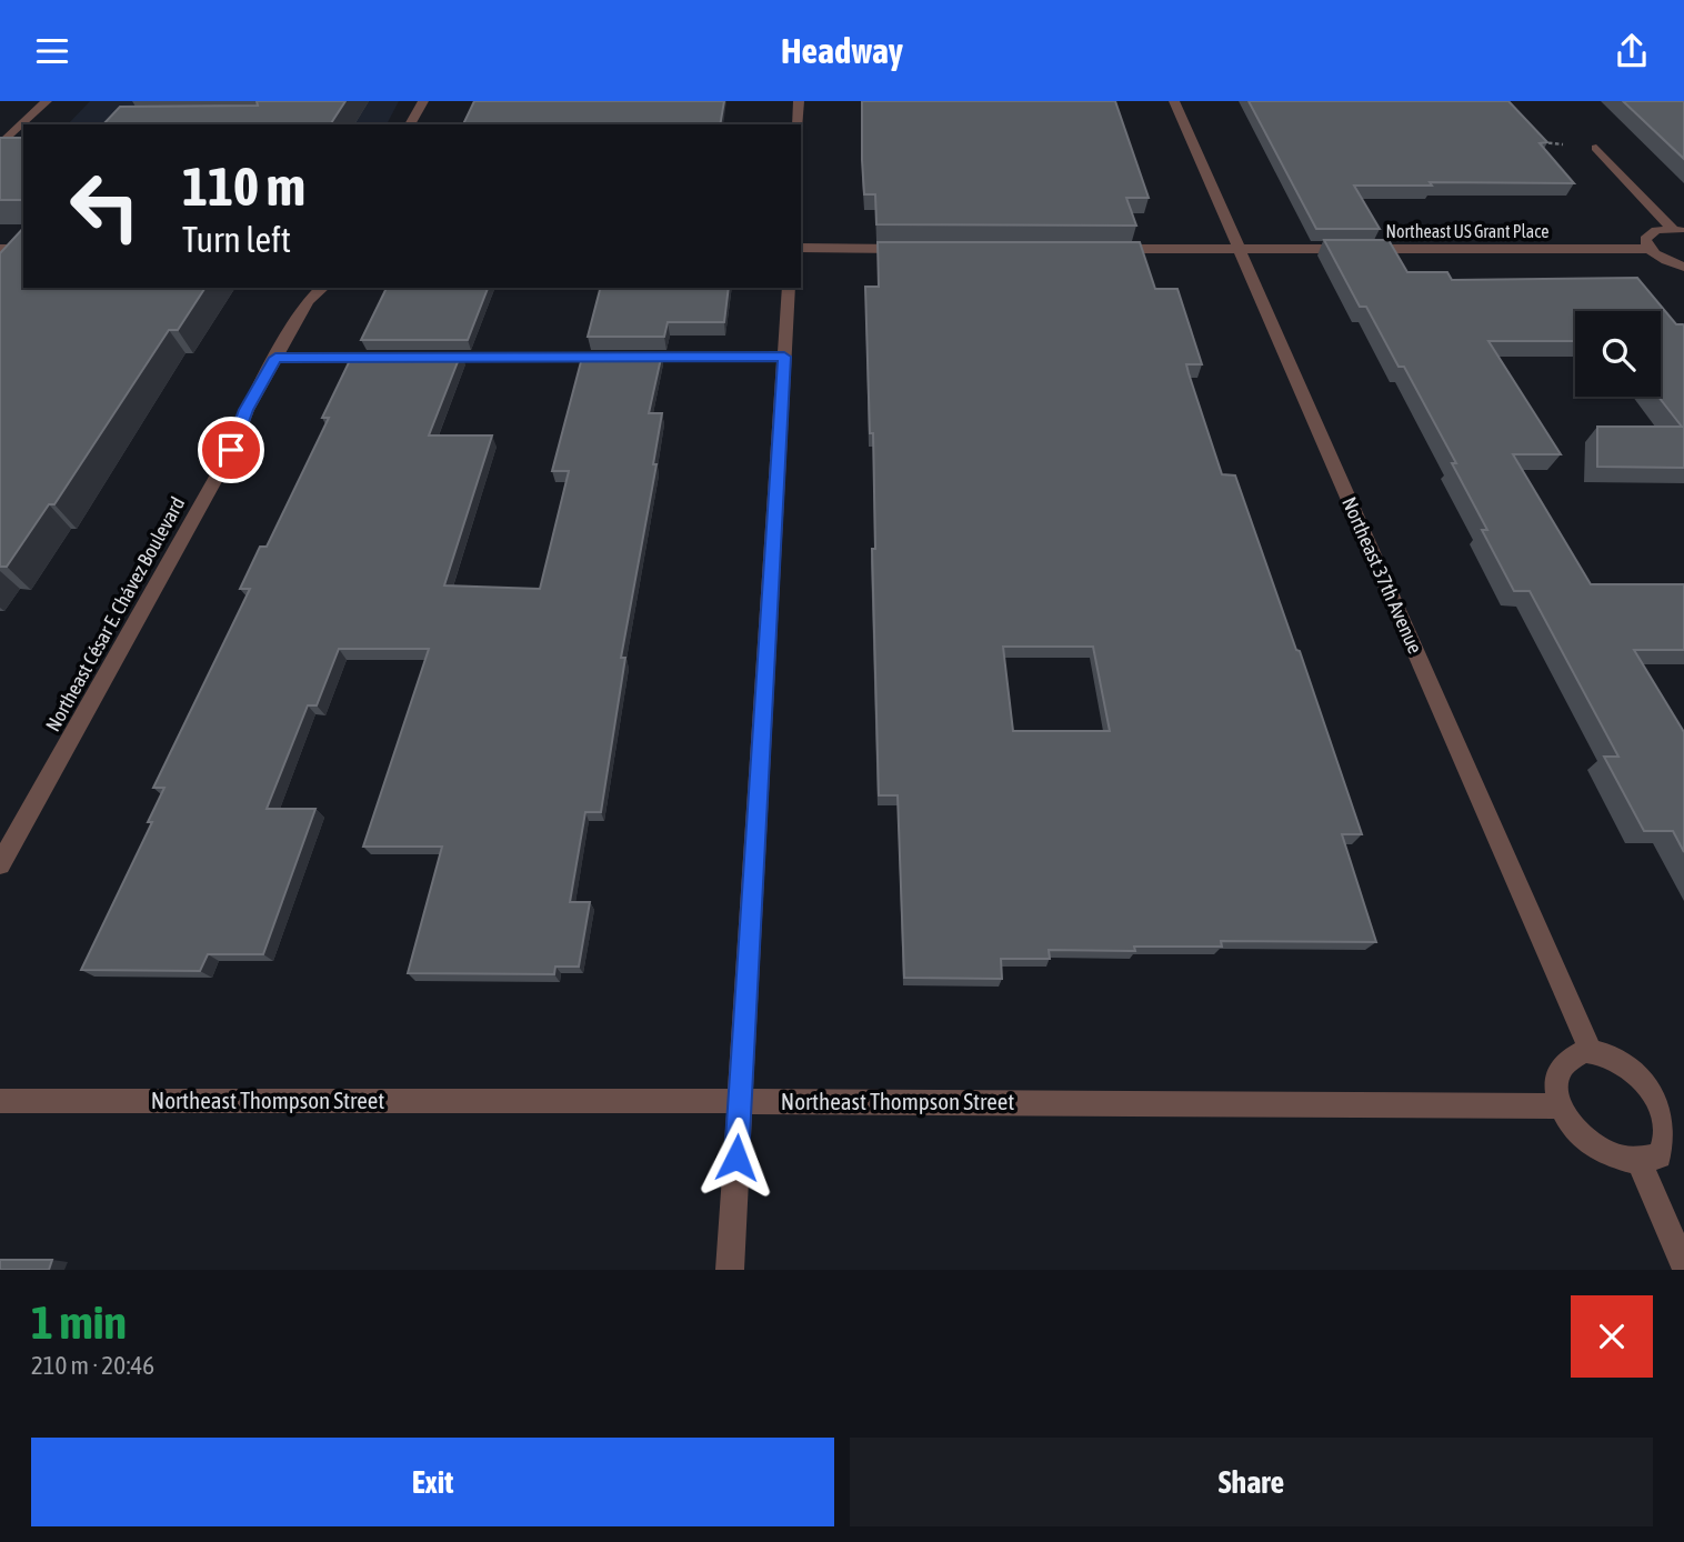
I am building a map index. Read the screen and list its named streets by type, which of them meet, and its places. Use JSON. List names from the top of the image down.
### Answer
{
  "streets": {
    "street": [
      "Northeast US Grant Place",
      "Northeast 37th Avenue",
      "Northeast César E. Chávez Boulevard",
      "Northeast Thompson Street"
    ]
  },
  "crossings": [
    ["Northeast US Grant Place", "Northeast 37th Avenue"],
    ["Northeast 37th Avenue", "Northeast Thompson Street"]
  ],
  "page": {
    "header": "Headway",
    "turn": ["110 m", "Turn left"],
    "heading": ["1 min", "210 m · 20:46"],
    "buttons": ["Exit", "Share"]
  }
}
